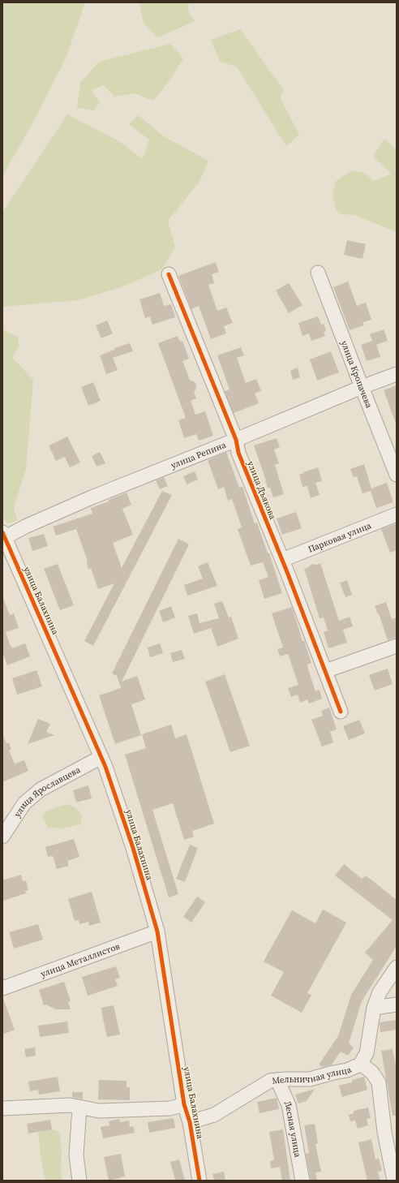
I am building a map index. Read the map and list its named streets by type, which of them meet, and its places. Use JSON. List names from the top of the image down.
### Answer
{
  "streets": {
    "street": [
      "улица Кропачева",
      "улица Репина",
      "улица Дъякова",
      "Парковая улица",
      "улица Балахнина",
      "улица Ярославцева",
      "улица Металлистов",
      "Мельничная улица",
      "Лесная улица"
    ]
  },
  "crossings": [
    ["улица Кропачева", "улица Репина"],
    ["улица Репина", "улица Дъякова"],
    ["улица Репина", "улица Балахнина"],
    ["улица Дъякова", "Парковая улица"],
    ["улица Балахнина", "улица Ярославцева"],
    ["улица Балахнина", "улица Металлистов"],
    ["улица Балахнина", "Мельничная улица"],
    ["Мельничная улица", "Лесная улица"]
  ]
}
